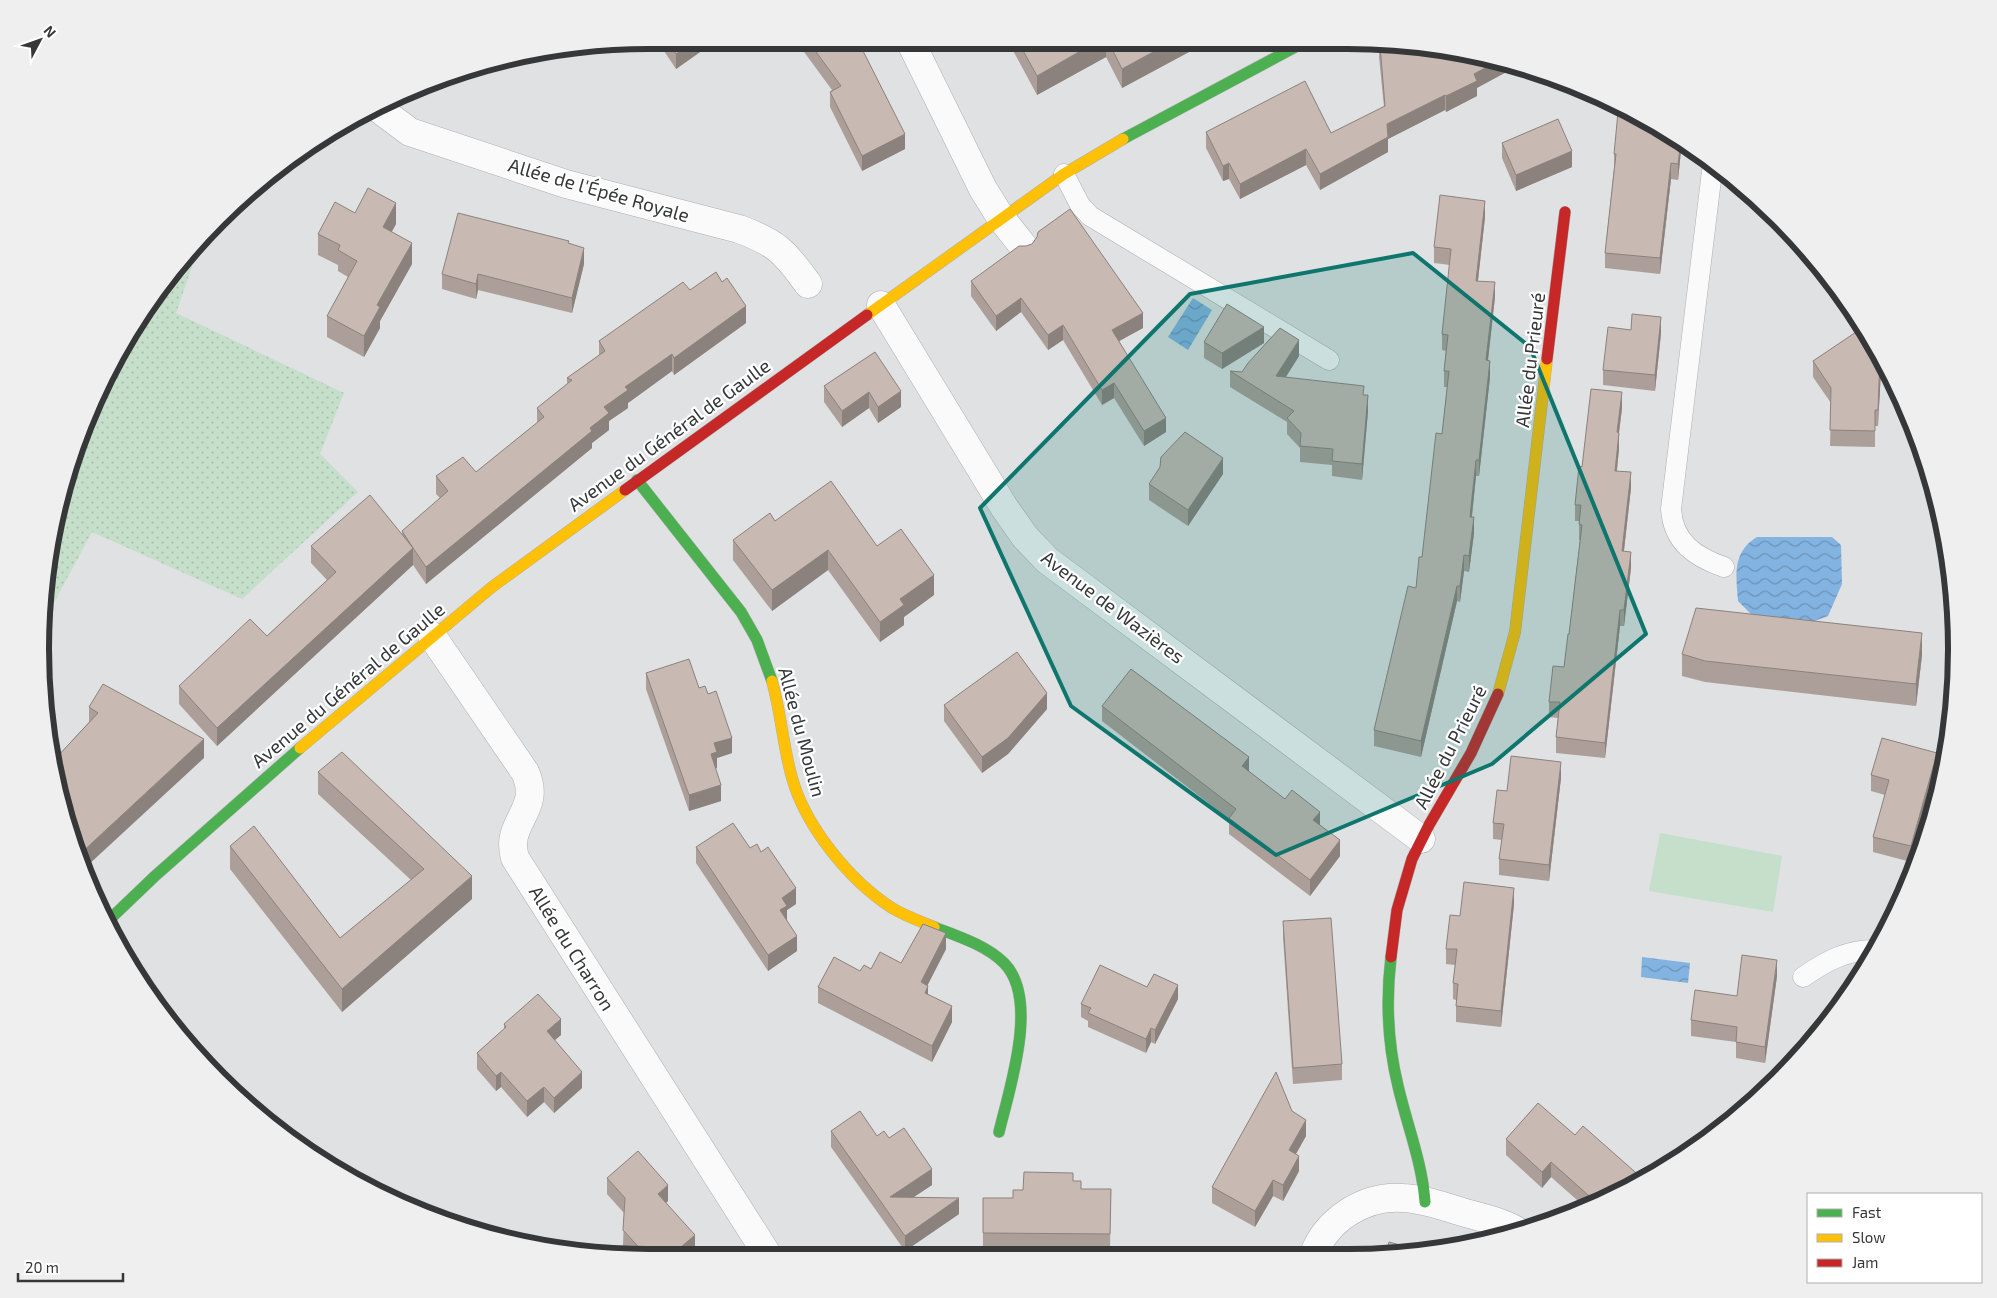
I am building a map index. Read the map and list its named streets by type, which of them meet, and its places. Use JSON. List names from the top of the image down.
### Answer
{
  "streets": {
    "street": [
      "Allée de l'Épée Royale",
      "Allée du Prieuré",
      "Avenue du Général de Gaulle",
      "Avenue de Wazières",
      "Allée du Moulin",
      "Allée du Charron"
    ]
  },
  "crossings": [
    ["Allée du Prieuré", "Avenue de Wazières"],
    ["Avenue du Général de Gaulle", "Avenue de Wazières"],
    ["Avenue du Général de Gaulle", "Allée du Moulin"],
    ["Avenue du Général de Gaulle", "Allée du Charron"]
  ],
  "legend": ["Fast", "Slow", "Jam"],
  "scale_bar": "20 m",
  "north": "top right"
}
